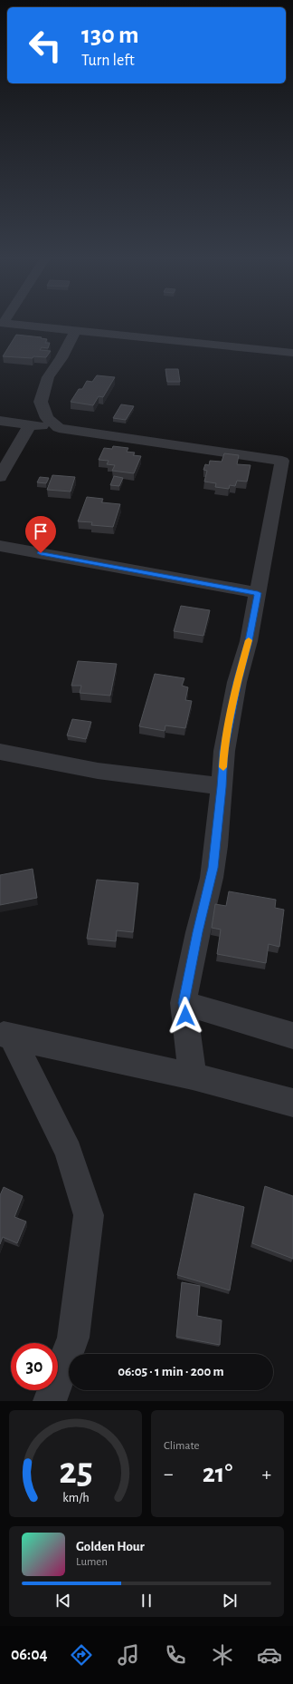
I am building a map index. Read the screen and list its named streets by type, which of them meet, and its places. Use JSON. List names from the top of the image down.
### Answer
{
  "page": {
    "turn": ["130 m", "Turn left"],
    "limit": "30",
    "trip": "06:05 · 1 min · 200 m",
    "tile": "Climate",
    "heat": ["−", "21°", "+"],
    "song": ["Golden Hour", "Lumen"],
    "tabs": "06:04",
    "gauge": ["25", "km/h"]
  }
}
